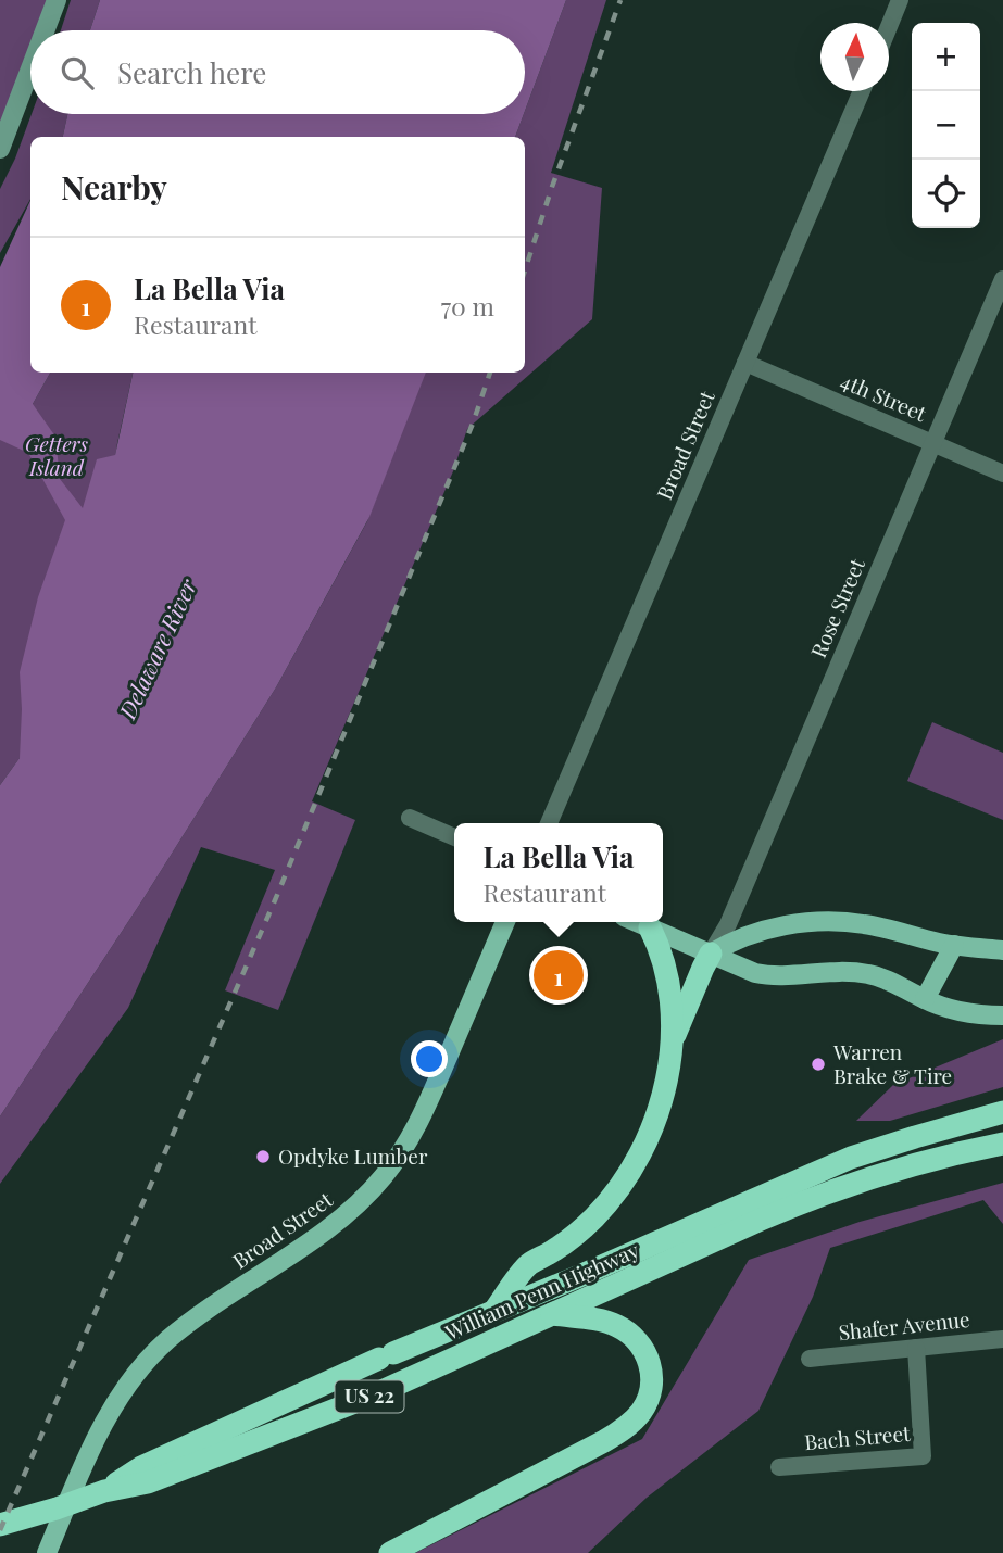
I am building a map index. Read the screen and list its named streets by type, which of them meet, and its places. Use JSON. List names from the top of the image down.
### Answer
{
  "streets": {
    "highway": ["William Penn Highway", "US 22"],
    "main road": ["Broad Street"],
    "street": [
      "4th Street",
      "Rose Street",
      "Shafer Avenue",
      "Bach Street"
    ]
  },
  "crossings": [
    ["4th Street", "Broad Street"],
    ["4th Street", "Rose Street"],
    ["Shafer Avenue", "Bach Street"]
  ],
  "water": ["Delaware River"],
  "parks": ["Getters Island"],
  "places": ["Warren Brake & Tire", "Opdyke Lumber"],
  "north": "top",
  "page": {
    "map_buttons": ["+", "−"],
    "search": "Search here",
    "heading": "Nearby",
    "list": [
      {
        "mark": "1",
        "name": "La Bella Via",
        "note": "Restaurant",
        "value": "70 m"
      }
    ],
    "popup": ["La Bella Via", "Restaurant"],
    "pins": "1"
  }
}
